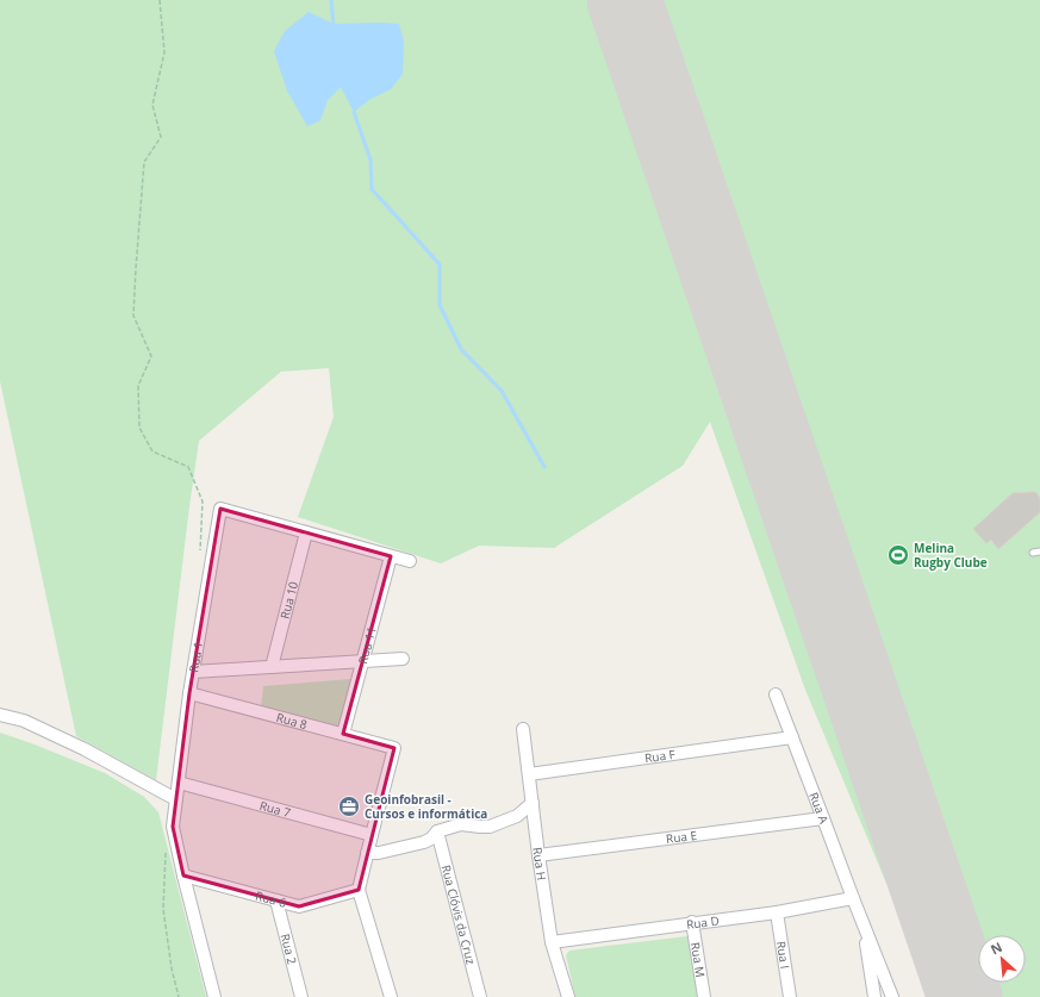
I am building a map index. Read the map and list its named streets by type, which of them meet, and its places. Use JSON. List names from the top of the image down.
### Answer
{
  "streets": {
    "street": [
      "Rua 10",
      "Rua 11",
      "Rua 1",
      "Rua 8",
      "Rua F",
      "Rua A",
      "Rua 7",
      "Rua E",
      "Rua H",
      "Rua 6",
      "Rua Clóvis da Cruz",
      "Rua D",
      "Rua 2",
      "Rua I",
      "Rua M"
    ]
  },
  "crossings": [
    ["Rua 10", "Rua 1"],
    ["Rua 11", "Rua 1"],
    ["Rua 11", "Rua 8"],
    ["Rua 1", "Rua 8"],
    ["Rua 1", "Rua 7"],
    ["Rua 1", "Rua 6"],
    ["Rua 8", "Rua 7"],
    ["Rua F", "Rua A"],
    ["Rua F", "Rua H"],
    ["Rua A", "Rua E"],
    ["Rua A", "Rua D"],
    ["Rua E", "Rua H"],
    ["Rua H", "Rua D"],
    ["Rua 6", "Rua 2"],
    ["Rua D", "Rua I"],
    ["Rua D", "Rua M"]
  ],
  "places": {
    "sports": ["Melina Rugby Clube"],
    "office": ["Geoinfobrasil - Cursos e informática"]
  },
  "north": "top left"
}
